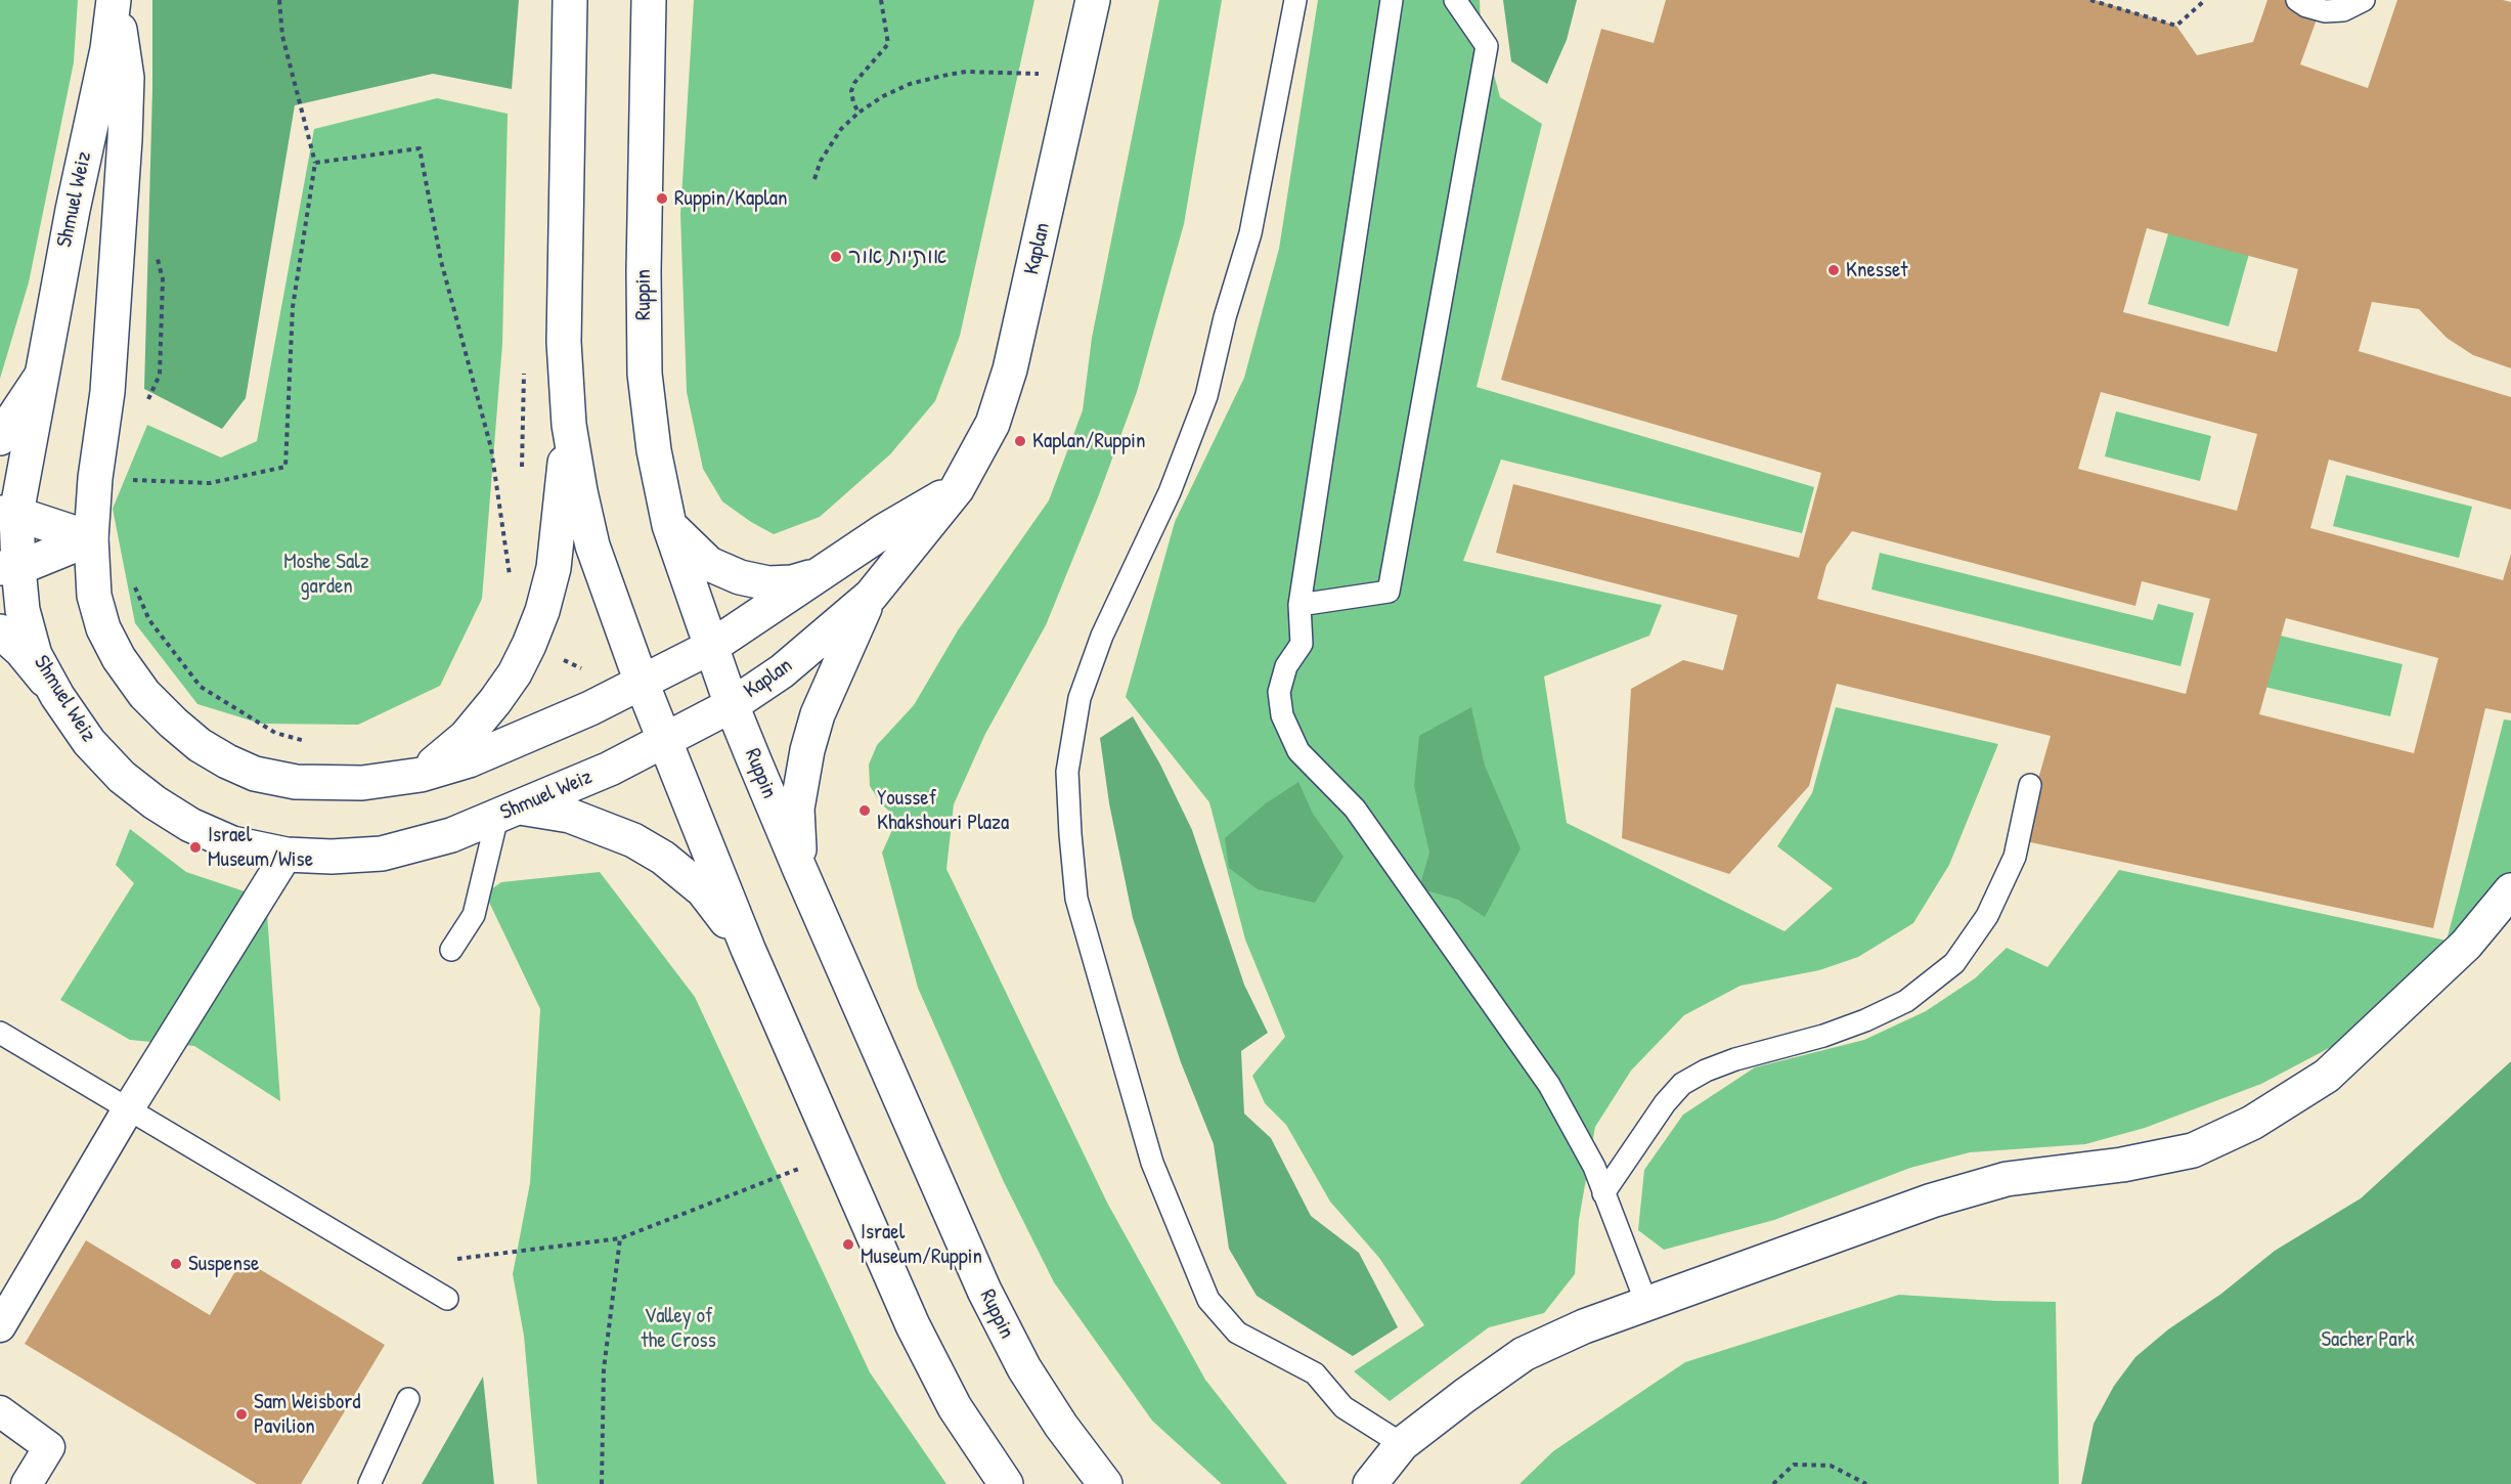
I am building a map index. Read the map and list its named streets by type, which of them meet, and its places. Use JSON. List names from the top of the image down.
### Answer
{
  "streets": {
    "street": ["Shmuel Weiz", "Kaplan", "Ruppin"]
  },
  "crossings": [
    ["Shmuel Weiz", "Kaplan"],
    ["Shmuel Weiz", "Ruppin"],
    ["Kaplan", "Ruppin"]
  ],
  "parks": ["Moshe Salz garden", "Valley of the Cross", "Sacher Park"],
  "places": [
    "Ruppin/Kaplan",
    "אותיות אור",
    "Knesset",
    "Kaplan/Ruppin",
    "Youssef Khakshouri Plaza",
    "Israel Museum/Wise",
    "Israel Museum/Ruppin",
    "Suspense",
    "Sam Weisbord Pavilion"
  ]
}
